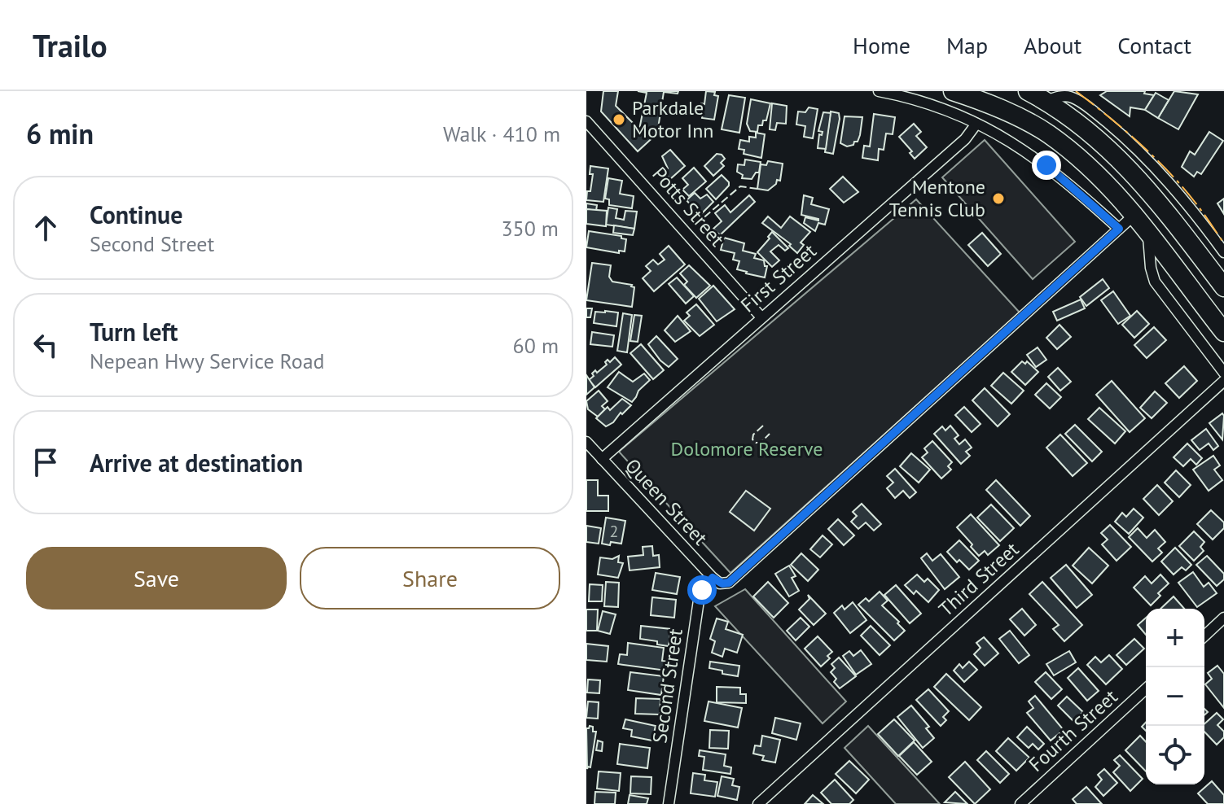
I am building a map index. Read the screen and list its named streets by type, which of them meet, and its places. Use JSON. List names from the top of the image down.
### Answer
{
  "streets": {
    "street": [
      "Potts Street",
      "First Street",
      "Queen Street",
      "Third Street",
      "Second Street",
      "Fourth Street"
    ]
  },
  "crossings": [
    ["Potts Street", "First Street"],
    ["First Street", "Queen Street"],
    ["Queen Street", "Second Street"]
  ],
  "parks": ["Dolomore Reserve"],
  "places": ["Parkdale Motor Inn", "Mentone Tennis Club"],
  "house_numbers": ["2"],
  "page": {
    "header": "Trailo",
    "nav": [
      "Home",
      "Map",
      "About",
      "Contact"
    ],
    "heading": ["6 min", "Walk · 410 m"],
    "list": [
      ["Continue", "Second Street", "350 m"],
      ["Turn left", "Nepean Hwy Service Road", "60 m"],
      "Arrive at destination"
    ],
    "buttons": ["Save", "Share"],
    "map_buttons": ["+", "−"]
  }
}
